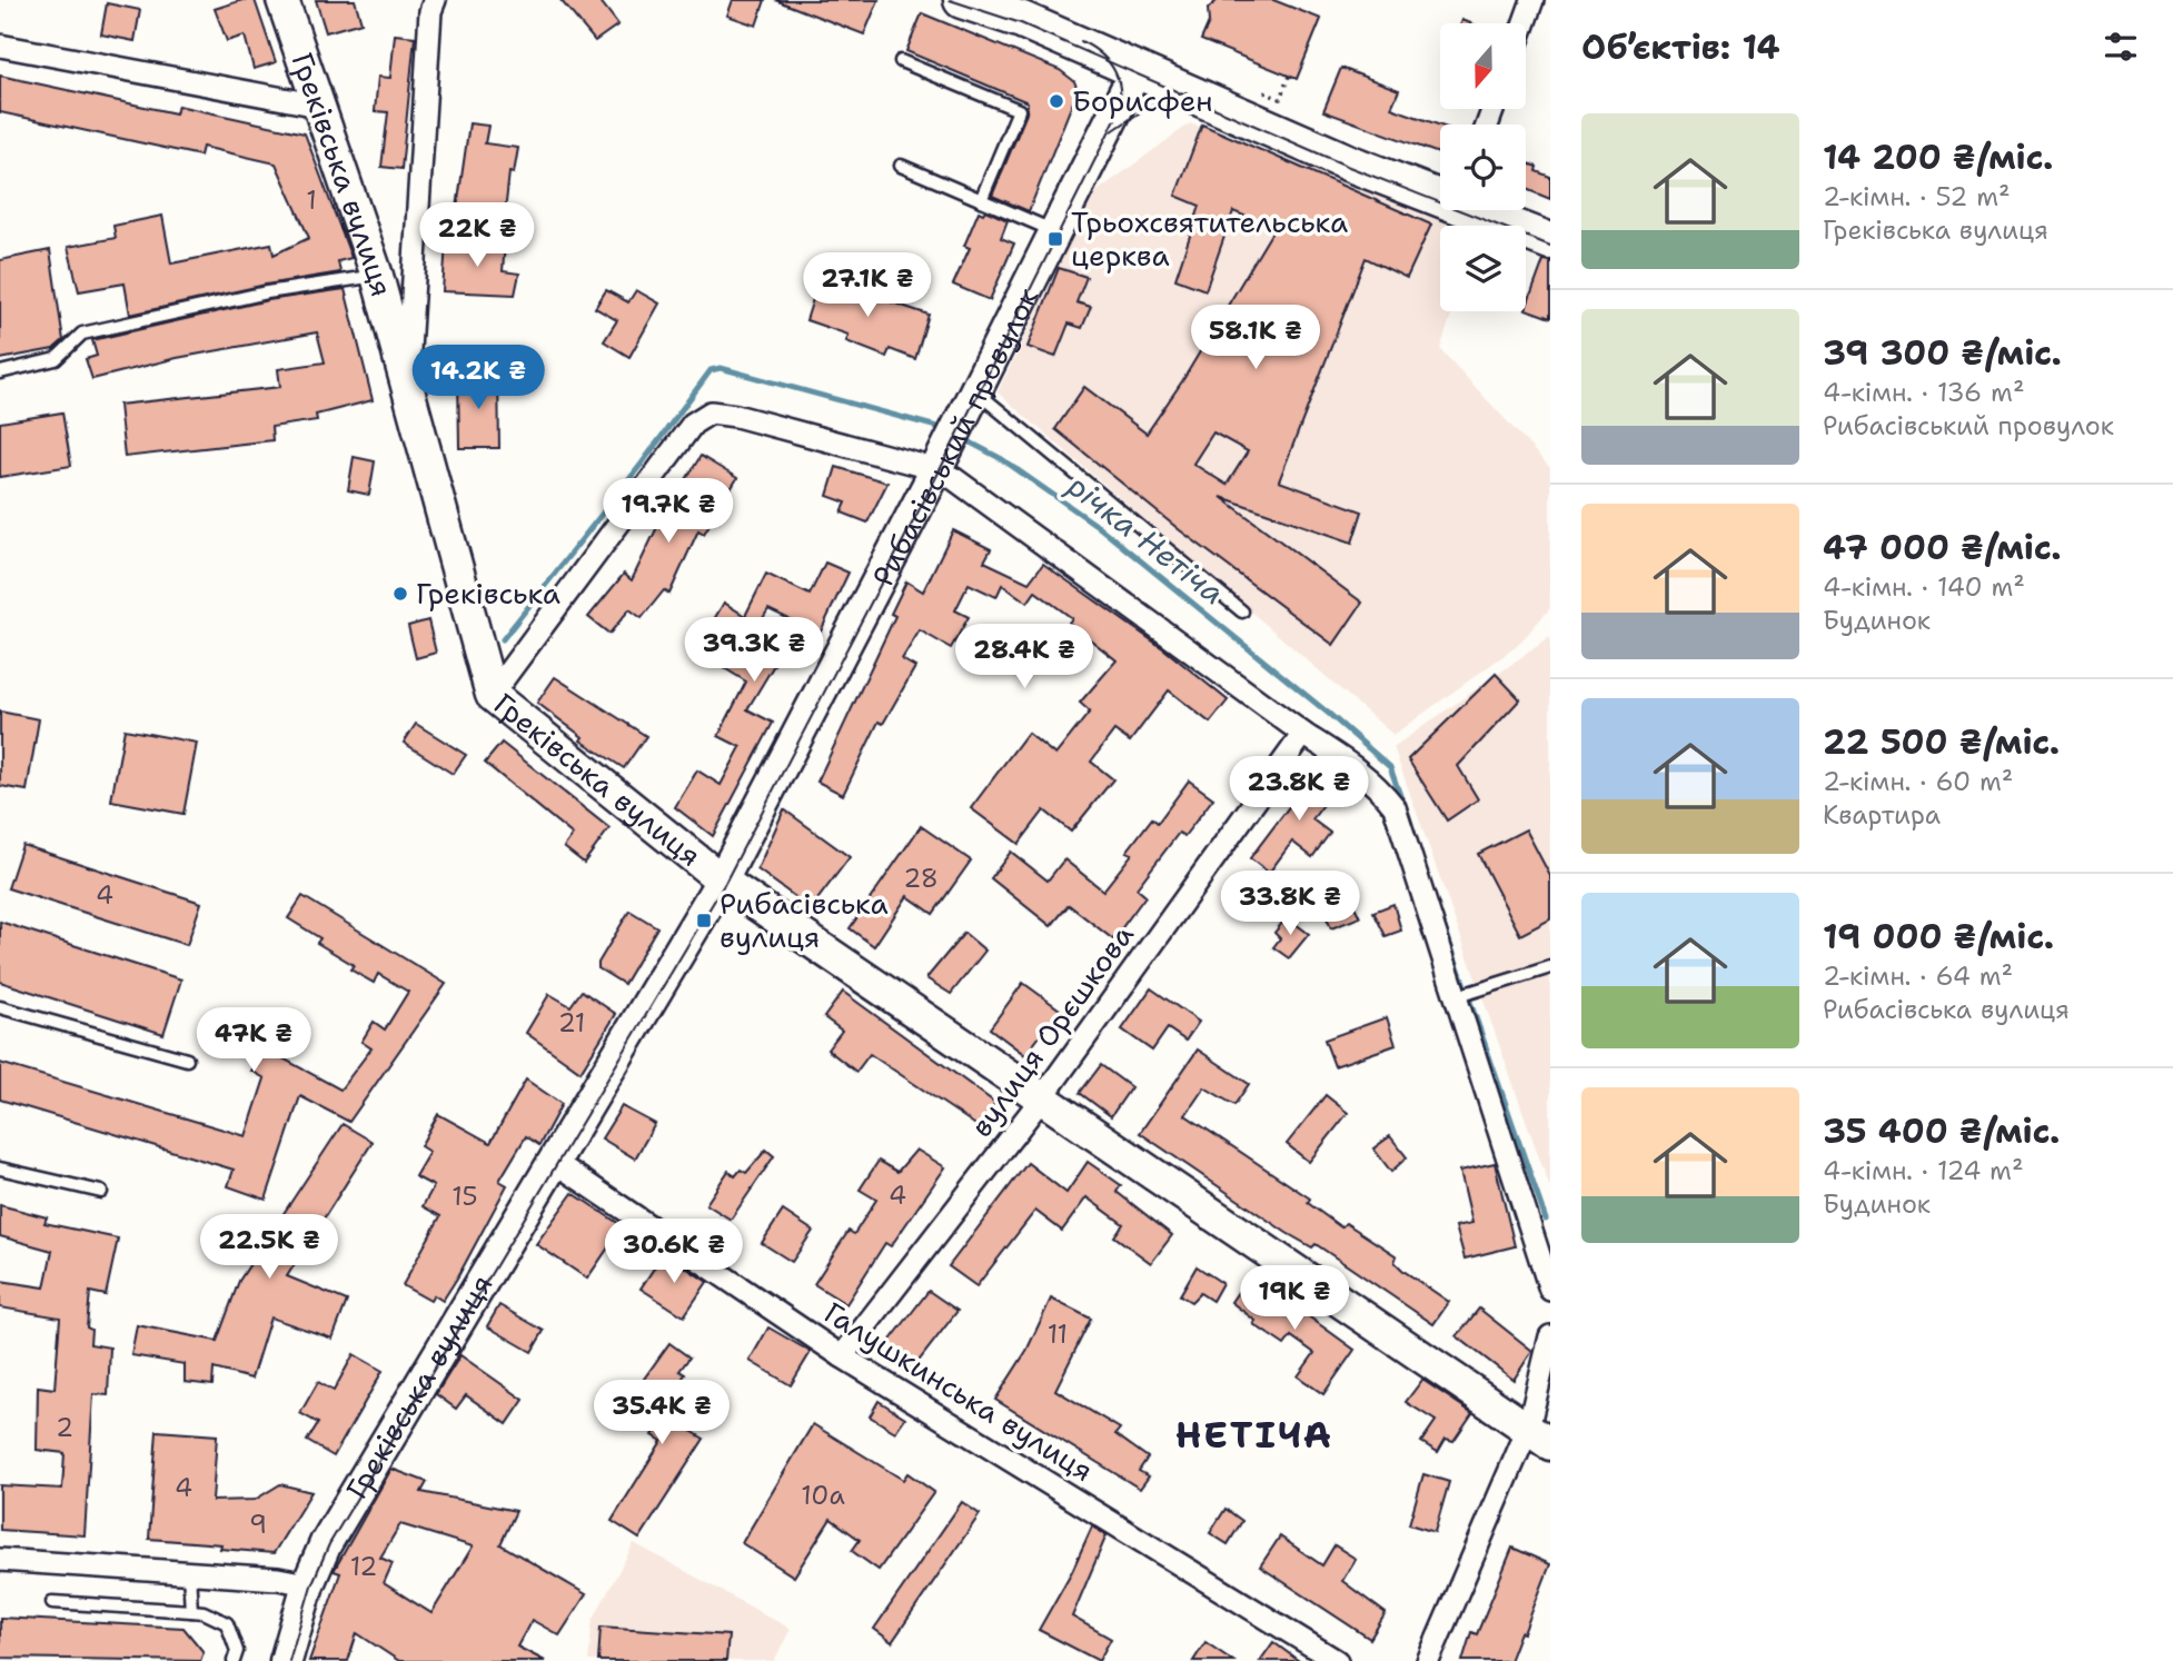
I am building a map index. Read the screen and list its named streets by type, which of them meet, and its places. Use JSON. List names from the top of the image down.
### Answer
{
  "streets": {
    "street": [
      "Греківська вулиця",
      "Рибасівський провулок",
      "вулиця Орєшкова",
      "Галушкинська вулиця"
    ]
  },
  "crossings": [
    ["Греківська вулиця", "Рибасівський провулок"],
    ["Греківська вулиця", "Галушкинська вулиця"],
    ["вулиця Орєшкова", "Галушкинська вулиця"]
  ],
  "districts": ["НЕТІЧА"],
  "water": ["річка Нетіча"],
  "places": {
    "other": ["Борисфен", "Греківська"],
    "transit": ["Трьохсвятительська церква", "Рибасівська вулиця"]
  },
  "house_numbers": [
    "1",
    "28",
    "4",
    "21",
    "4",
    "15",
    "11",
    "2",
    "4",
    "10а",
    "9",
    "12"
  ],
  "north": "bottom",
  "page": {
    "heading": "Об’єктів: 14",
    "list": [
      {
        "name": "14 200 ₴/міс.",
        "note": "2-кімн. · 52 m² · Греківська вулиця"
      },
      {
        "name": "39 300 ₴/міс.",
        "note": "4-кімн. · 136 m² · Рибасівський провулок"
      },
      {
        "name": "47 000 ₴/міс.",
        "note": "4-кімн. · 140 m² · Будинок"
      },
      {
        "name": "22 500 ₴/міс.",
        "note": "2-кімн. · 60 m² · Квартира"
      },
      {
        "name": "19 000 ₴/міс.",
        "note": "2-кімн. · 64 m² · Рибасівська вулиця"
      },
      {
        "name": "35 400 ₴/міс.",
        "note": "4-кімн. · 124 m² · Будинок"
      }
    ],
    "price": [
      "22K ₴",
      "27.1K ₴",
      "58.1K ₴",
      "14.2K ₴",
      "19.7K ₴",
      "39.3K ₴",
      "28.4K ₴",
      "23.8K ₴",
      "33.8K ₴",
      "47K ₴",
      "22.5K ₴",
      "30.6K ₴",
      "19K ₴",
      "35.4K ₴"
    ]
  }
}
